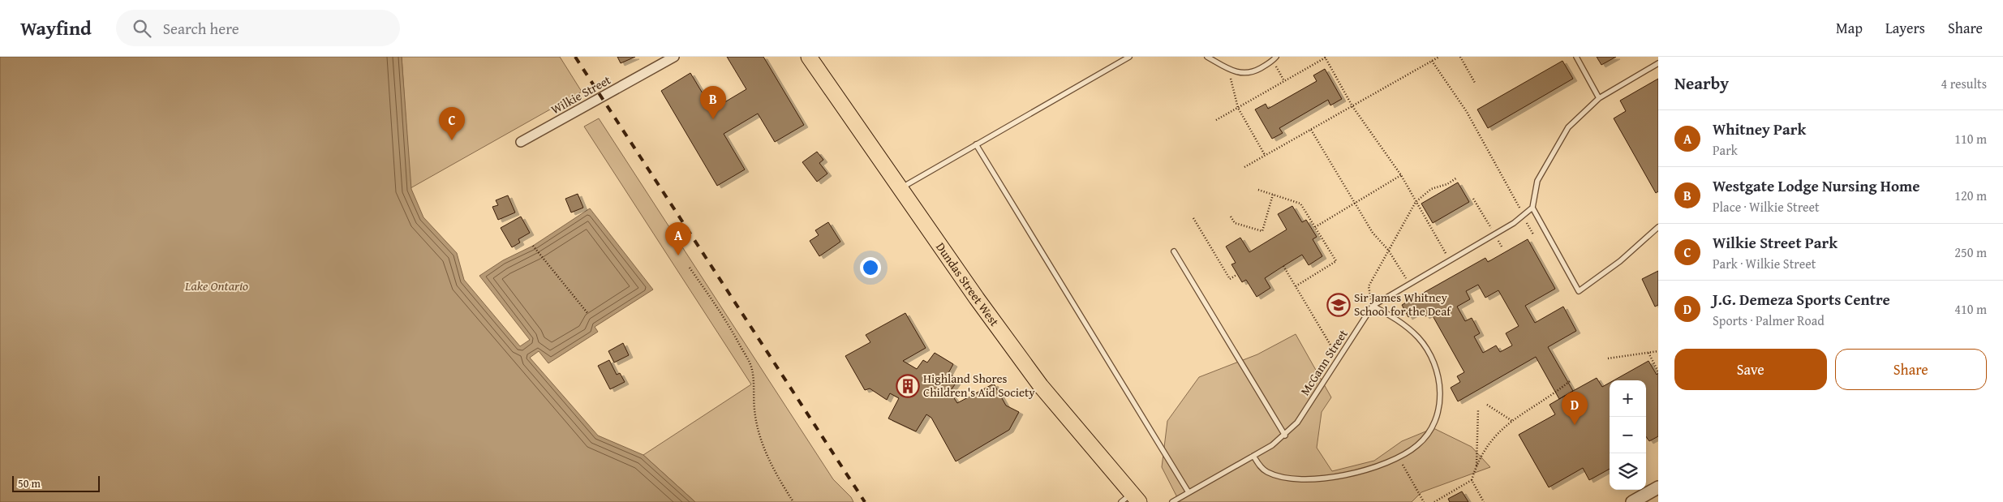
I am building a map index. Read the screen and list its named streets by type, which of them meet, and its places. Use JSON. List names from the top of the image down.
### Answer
{
  "streets": {
    "main road": ["Dundas Street West"],
    "street": ["Wilkie Street"],
    "lane": ["McGann Street"]
  },
  "water": ["Lake Ontario"],
  "places": {
    "school or university": ["Sir James Whitney School for the Deaf"],
    "building": ["Highland Shores Children's Aid Society"]
  },
  "scale_bar": "50 m",
  "page": {
    "header": "Wayfind",
    "search": "Search here",
    "nav": ["Map", "Layers", "Share"],
    "heading": ["Nearby", "4 results"],
    "pins": [
      "B",
      "C",
      "A",
      "D"
    ],
    "list": [
      {
        "mark": "A",
        "name": "Whitney Park",
        "note": "Park",
        "value": "110 m"
      },
      {
        "mark": "B",
        "name": "Westgate Lodge Nursing Home",
        "note": "Place · Wilkie Street",
        "value": "120 m"
      },
      {
        "mark": "C",
        "name": "Wilkie Street Park",
        "note": "Park · Wilkie Street",
        "value": "250 m"
      },
      {
        "mark": "D",
        "name": "J.G. Demeza Sports Centre",
        "note": "Sports · Palmer Road",
        "value": "410 m"
      }
    ],
    "buttons": ["Save", "Share"],
    "map_buttons": ["+", "−"],
    "scale": "50 m"
  }
}
